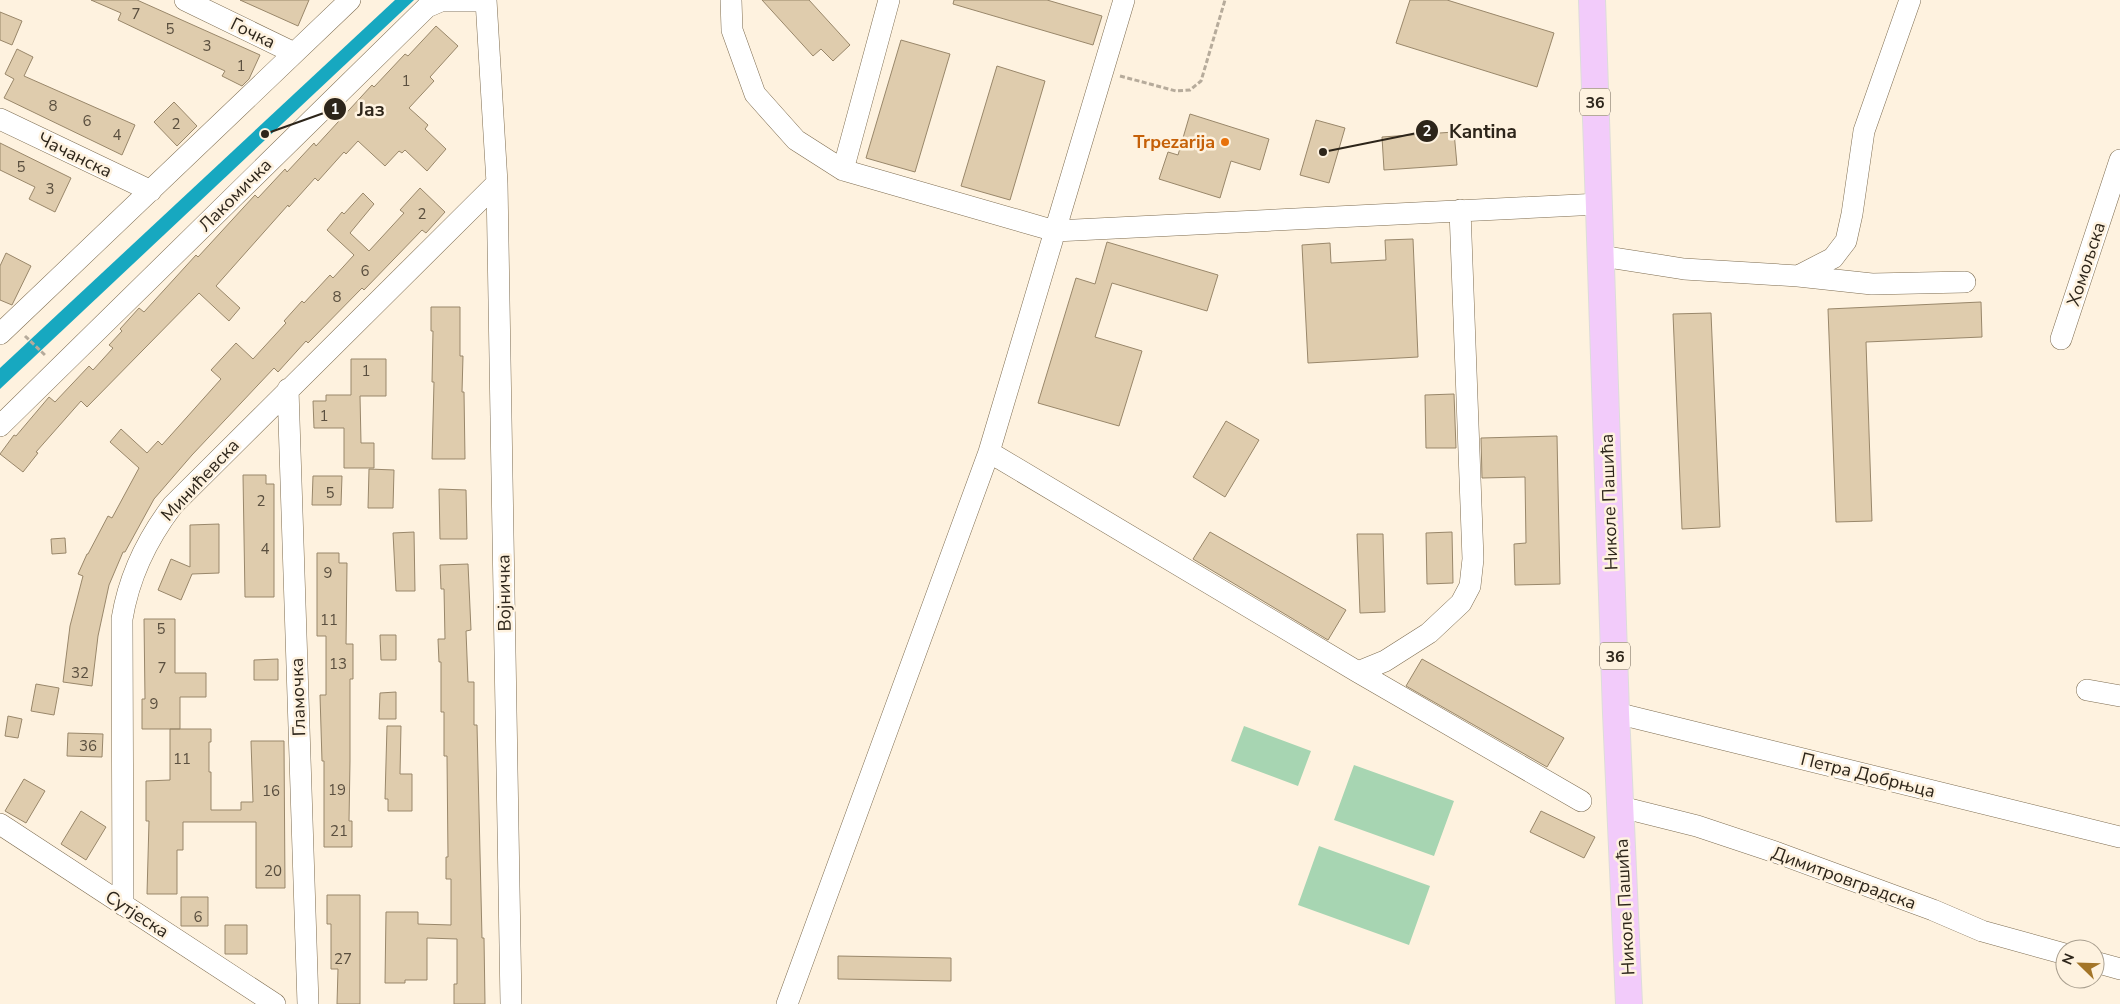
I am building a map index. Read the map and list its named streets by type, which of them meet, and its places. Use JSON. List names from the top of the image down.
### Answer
{
  "streets": {
    "main road": ["36", "Николе Пашића"],
    "street": [
      "Гочка",
      "Чачанска",
      "Лакомичка",
      "Хомољска",
      "Минићевска",
      "Војничка",
      "Гламочка",
      "Петра Добрњца",
      "Димитровградска",
      "Сутјеска"
    ]
  },
  "crossings": [
    ["Лакомичка", "Војничка"],
    ["Минићевска", "Војничка"],
    ["Минићевска", "Гламочка"],
    ["Минићевска", "Сутјеска"],
    ["Николе Пашића", "Петра Добрњца"],
    ["Николе Пашића", "Димитровградска"]
  ],
  "places": ["Јаз", "Trpezarija", "Kantina"],
  "house_numbers": [
    "7",
    "5",
    "3",
    "1",
    "1",
    "8",
    "6",
    "2",
    "4",
    "5",
    "3",
    "2",
    "6",
    "8",
    "1",
    "1",
    "5",
    "2",
    "4",
    "9",
    "11",
    "5",
    "13",
    "7",
    "32",
    "9",
    "36",
    "11",
    "19",
    "16",
    "21",
    "20",
    "6",
    "27"
  ],
  "north": "top left"
}
